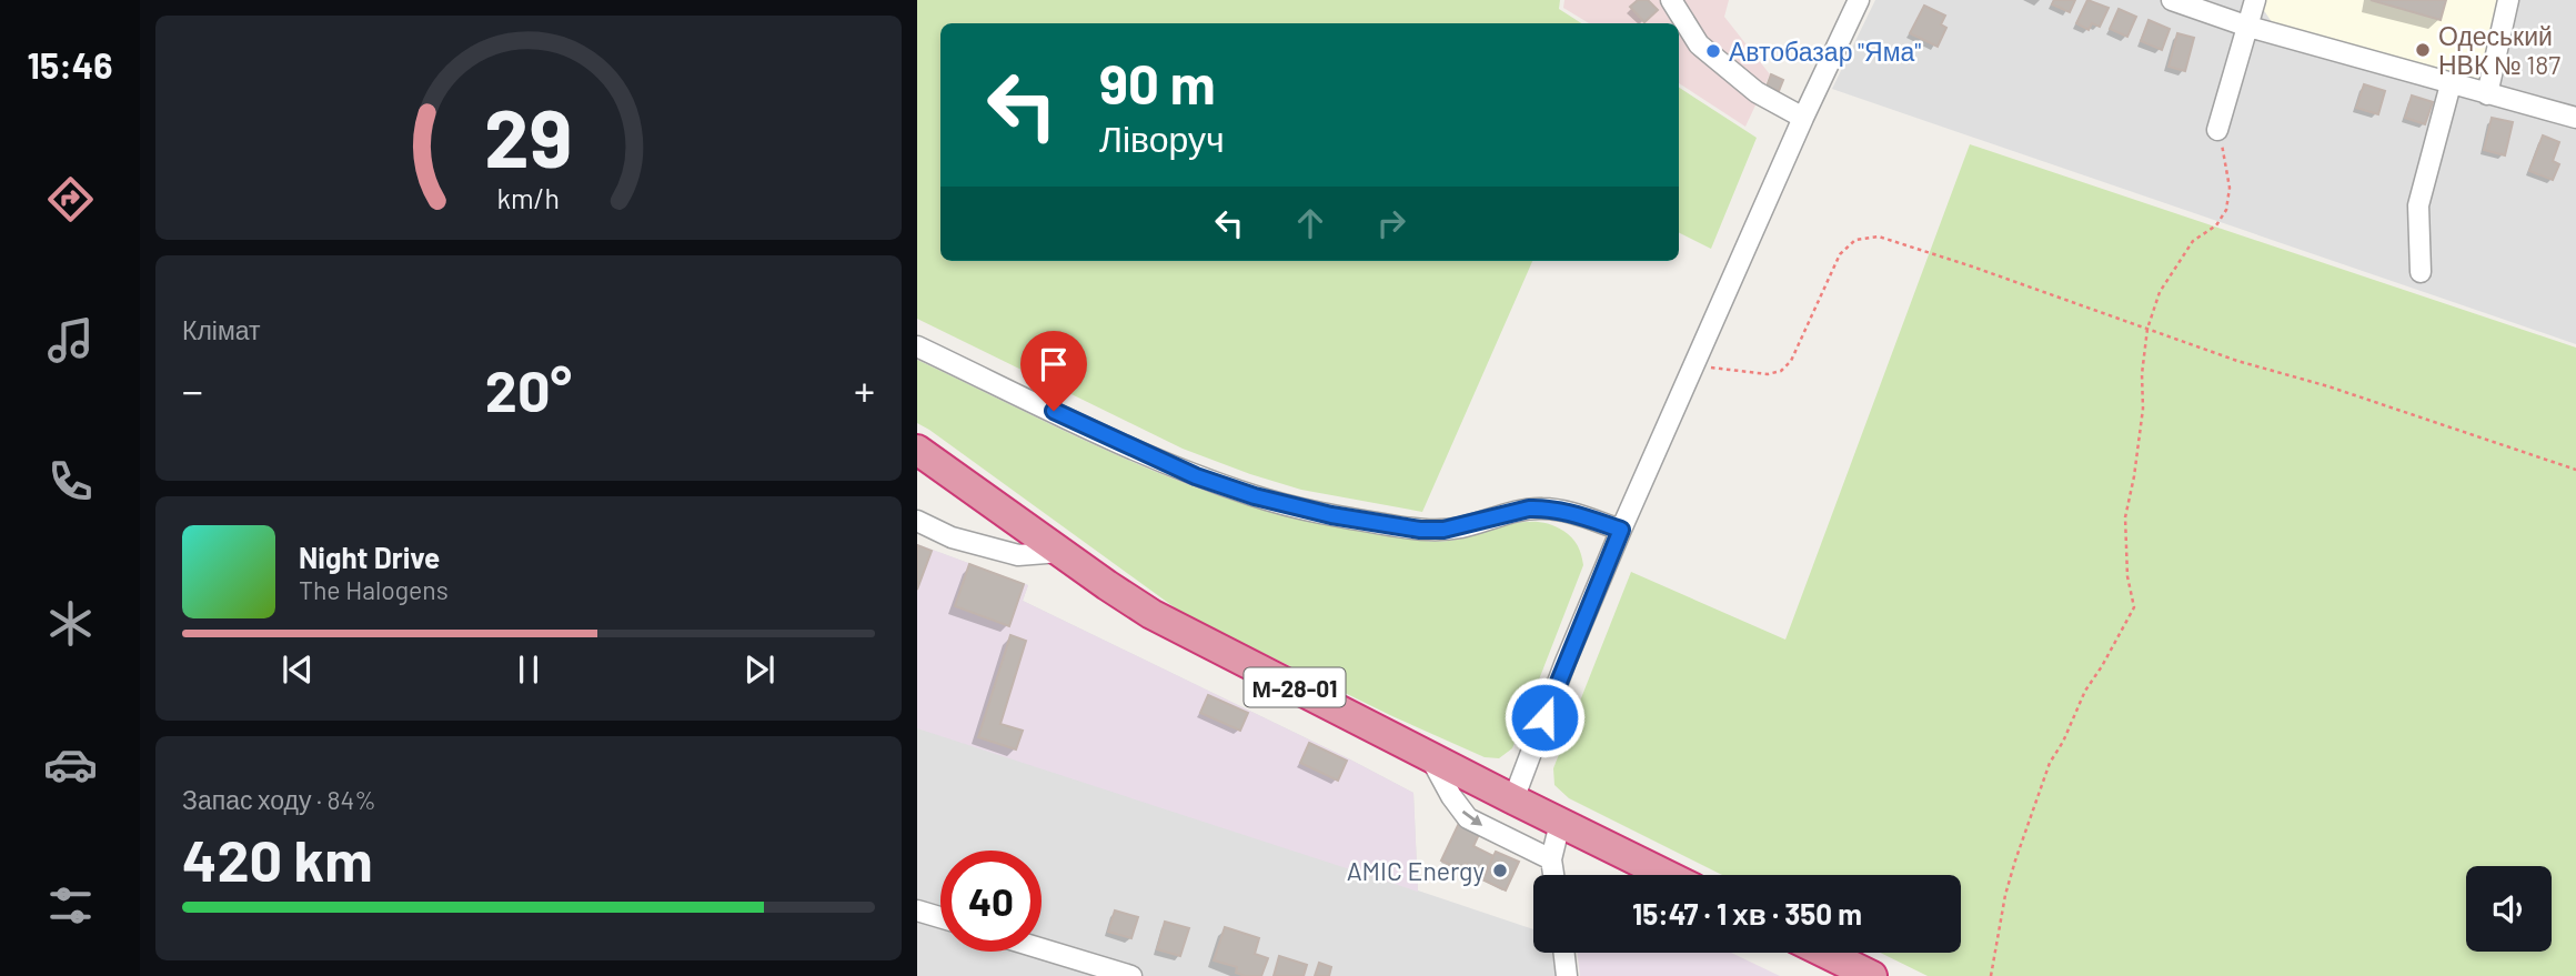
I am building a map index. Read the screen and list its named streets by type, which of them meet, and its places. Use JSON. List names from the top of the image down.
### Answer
{
  "streets": {
    "highway": ["М-28-01"]
  },
  "places": ["Одеський НВК № 187", "Автобазар \"Яма\"", "AMIC Energy"],
  "page": {
    "tabs": "15:46",
    "turn": ["90 m", "Ліворуч"],
    "tile": [
      "Клімат",
      ["Запас ходу · 84%", "420 km"]
    ],
    "heat": ["−", "20°", "+"],
    "song": ["Night Drive", "The Halogens"],
    "limit": "40",
    "trip": "15:47 · 1 хв · 350 m",
    "gauge": ["29", "km/h"]
  }
}
